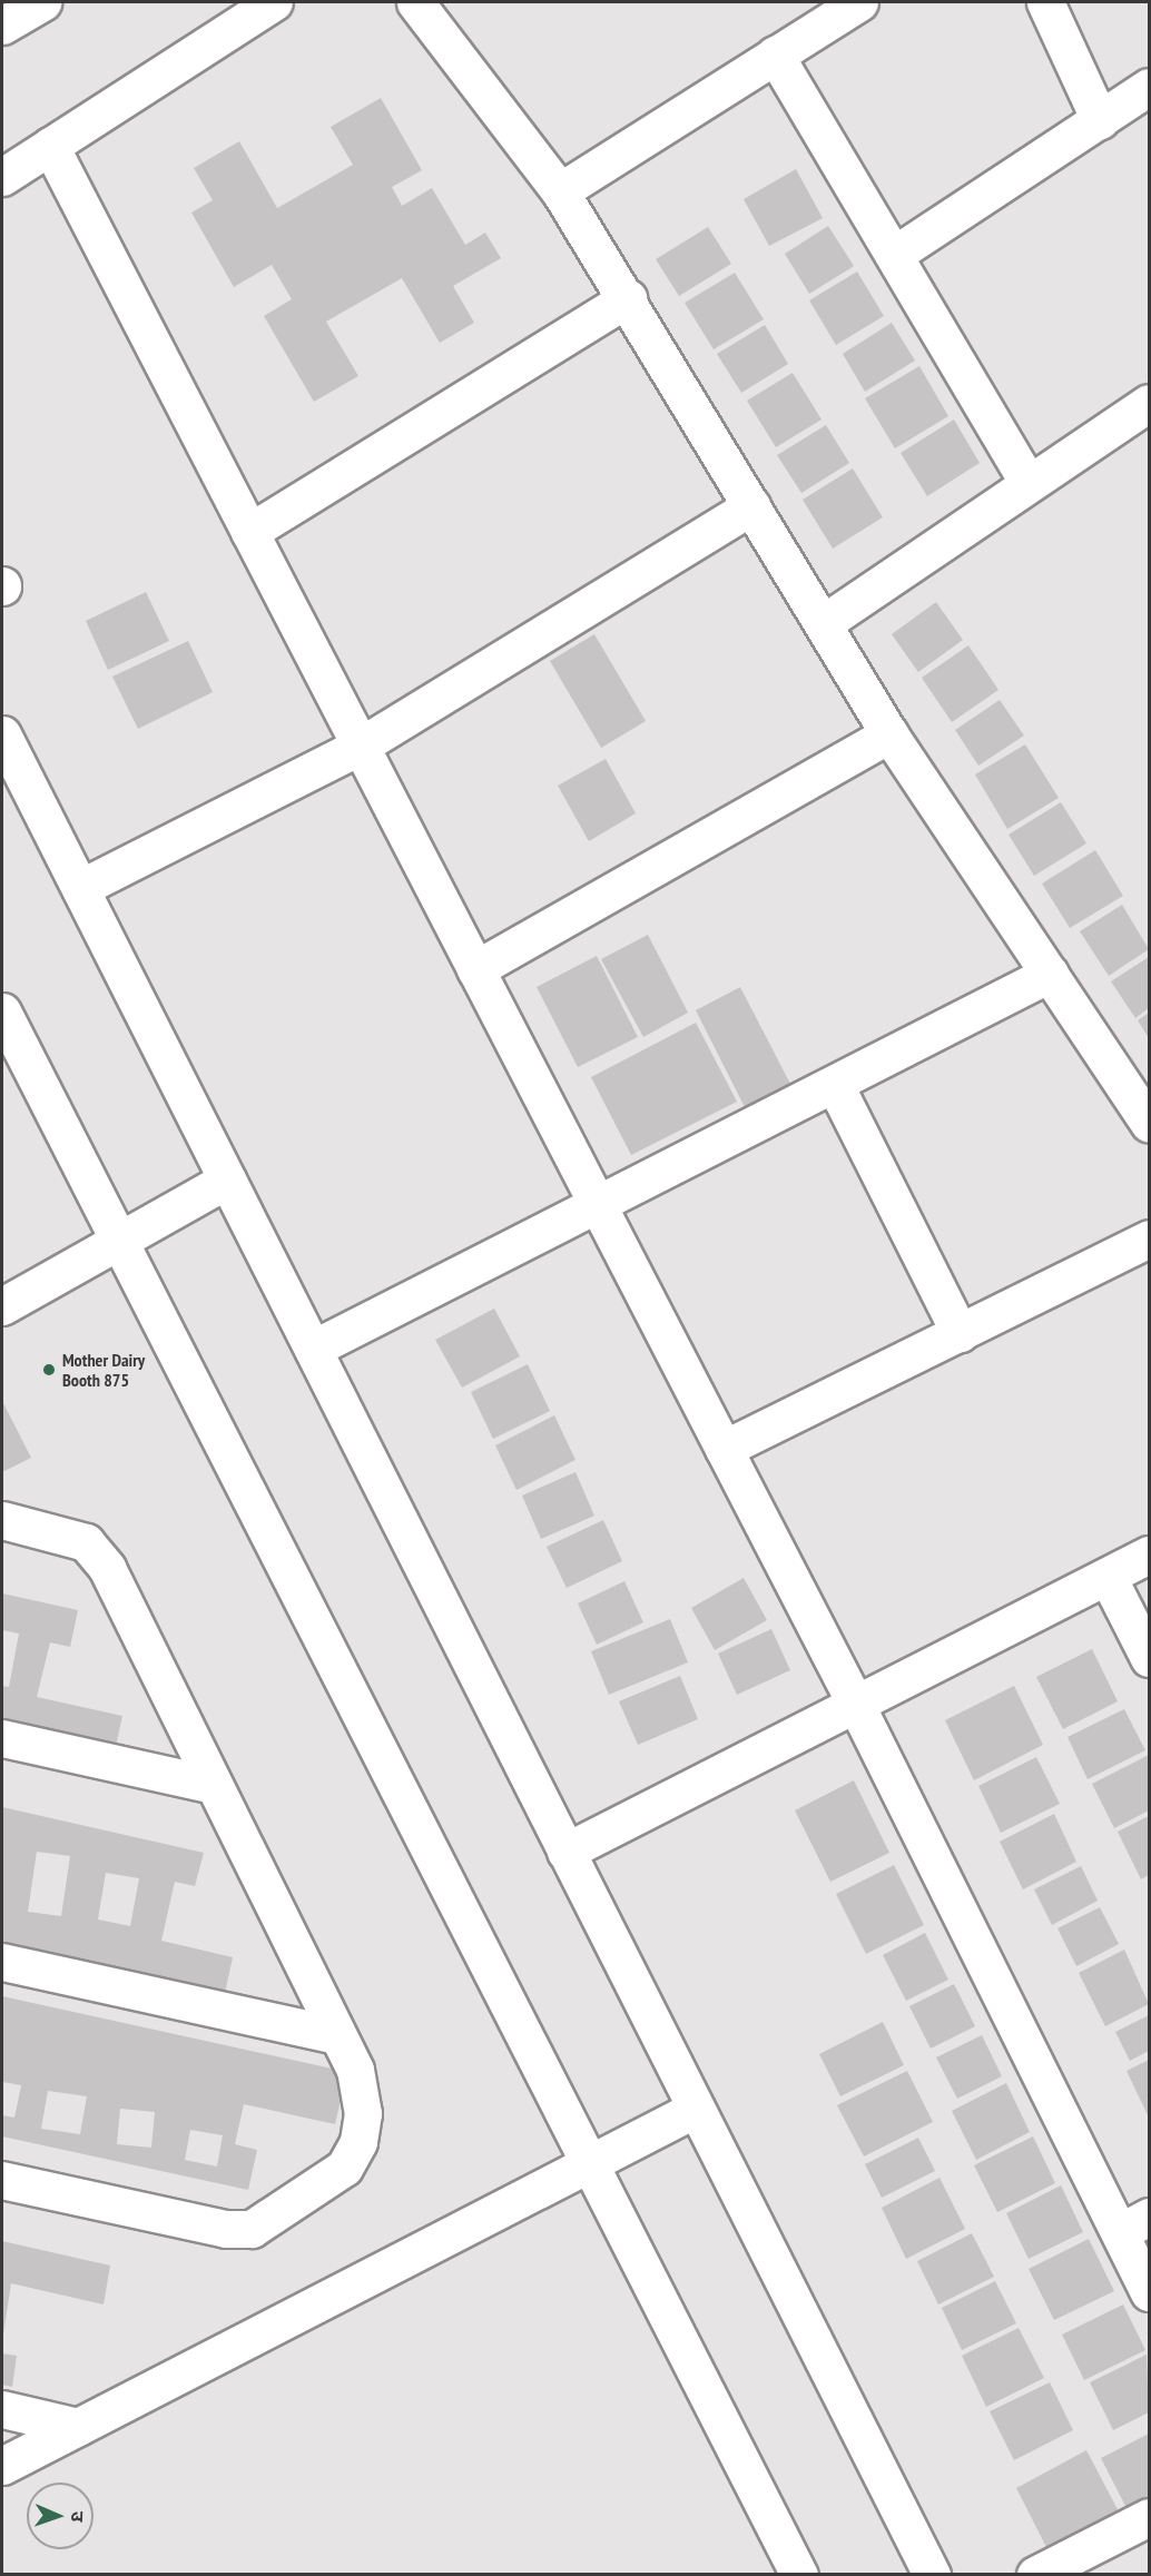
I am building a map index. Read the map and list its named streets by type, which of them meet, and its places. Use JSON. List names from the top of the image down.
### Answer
{
  "places": ["Mother Dairy Booth 875"],
  "north": "right"
}
